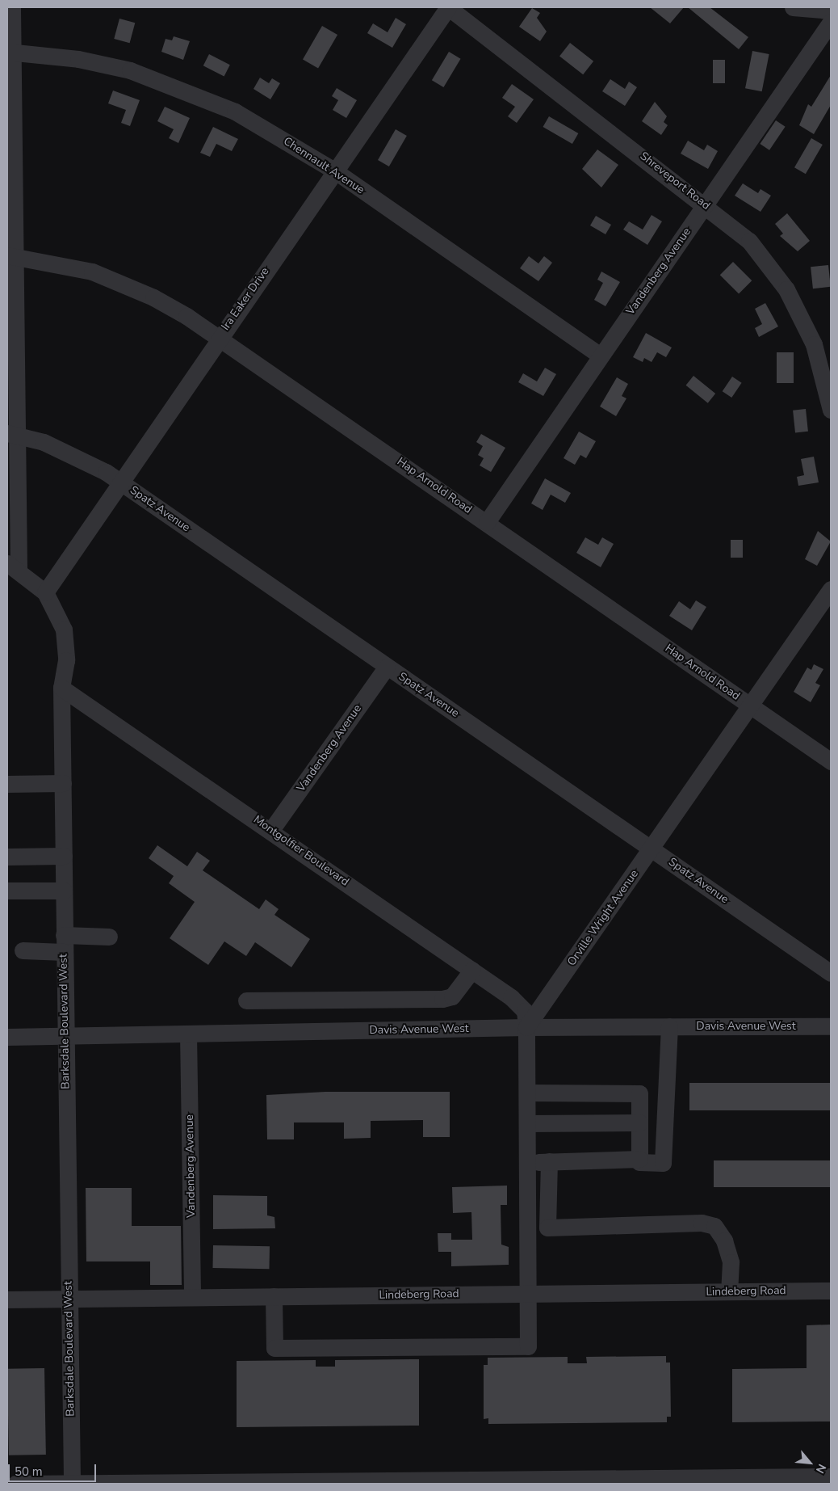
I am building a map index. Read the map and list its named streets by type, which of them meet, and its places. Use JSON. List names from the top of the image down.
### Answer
{
  "streets": {
    "street": [
      "Chennault Avenue",
      "Shreveport Road",
      "Vandenberg Avenue",
      "Ira Eaker Drive",
      "Hap Arnold Road",
      "Spatz Avenue",
      "Montgolfier Boulevard",
      "Orville Wright Avenue",
      "Barksdale Boulevard West",
      "Davis Avenue West",
      "Lindeberg Road"
    ]
  },
  "crossings": [
    ["Chennault Avenue", "Vandenberg Avenue"],
    ["Chennault Avenue", "Ira Eaker Drive"],
    ["Chennault Avenue", "Barksdale Boulevard West"],
    ["Shreveport Road", "Vandenberg Avenue"],
    ["Shreveport Road", "Ira Eaker Drive"],
    ["Vandenberg Avenue", "Hap Arnold Road"],
    ["Vandenberg Avenue", "Spatz Avenue"],
    ["Vandenberg Avenue", "Montgolfier Boulevard"],
    ["Vandenberg Avenue", "Davis Avenue West"],
    ["Vandenberg Avenue", "Lindeberg Road"],
    ["Ira Eaker Drive", "Hap Arnold Road"],
    ["Ira Eaker Drive", "Spatz Avenue"],
    ["Ira Eaker Drive", "Barksdale Boulevard West"],
    ["Hap Arnold Road", "Orville Wright Avenue"],
    ["Hap Arnold Road", "Barksdale Boulevard West"],
    ["Spatz Avenue", "Orville Wright Avenue"],
    ["Spatz Avenue", "Barksdale Boulevard West"],
    ["Montgolfier Boulevard", "Orville Wright Avenue"],
    ["Montgolfier Boulevard", "Barksdale Boulevard West"],
    ["Montgolfier Boulevard", "Davis Avenue West"],
    ["Orville Wright Avenue", "Davis Avenue West"],
    ["Barksdale Boulevard West", "Davis Avenue West"],
    ["Barksdale Boulevard West", "Lindeberg Road"]
  ],
  "scale_bar": "50 m",
  "north": "bottom right"
}
